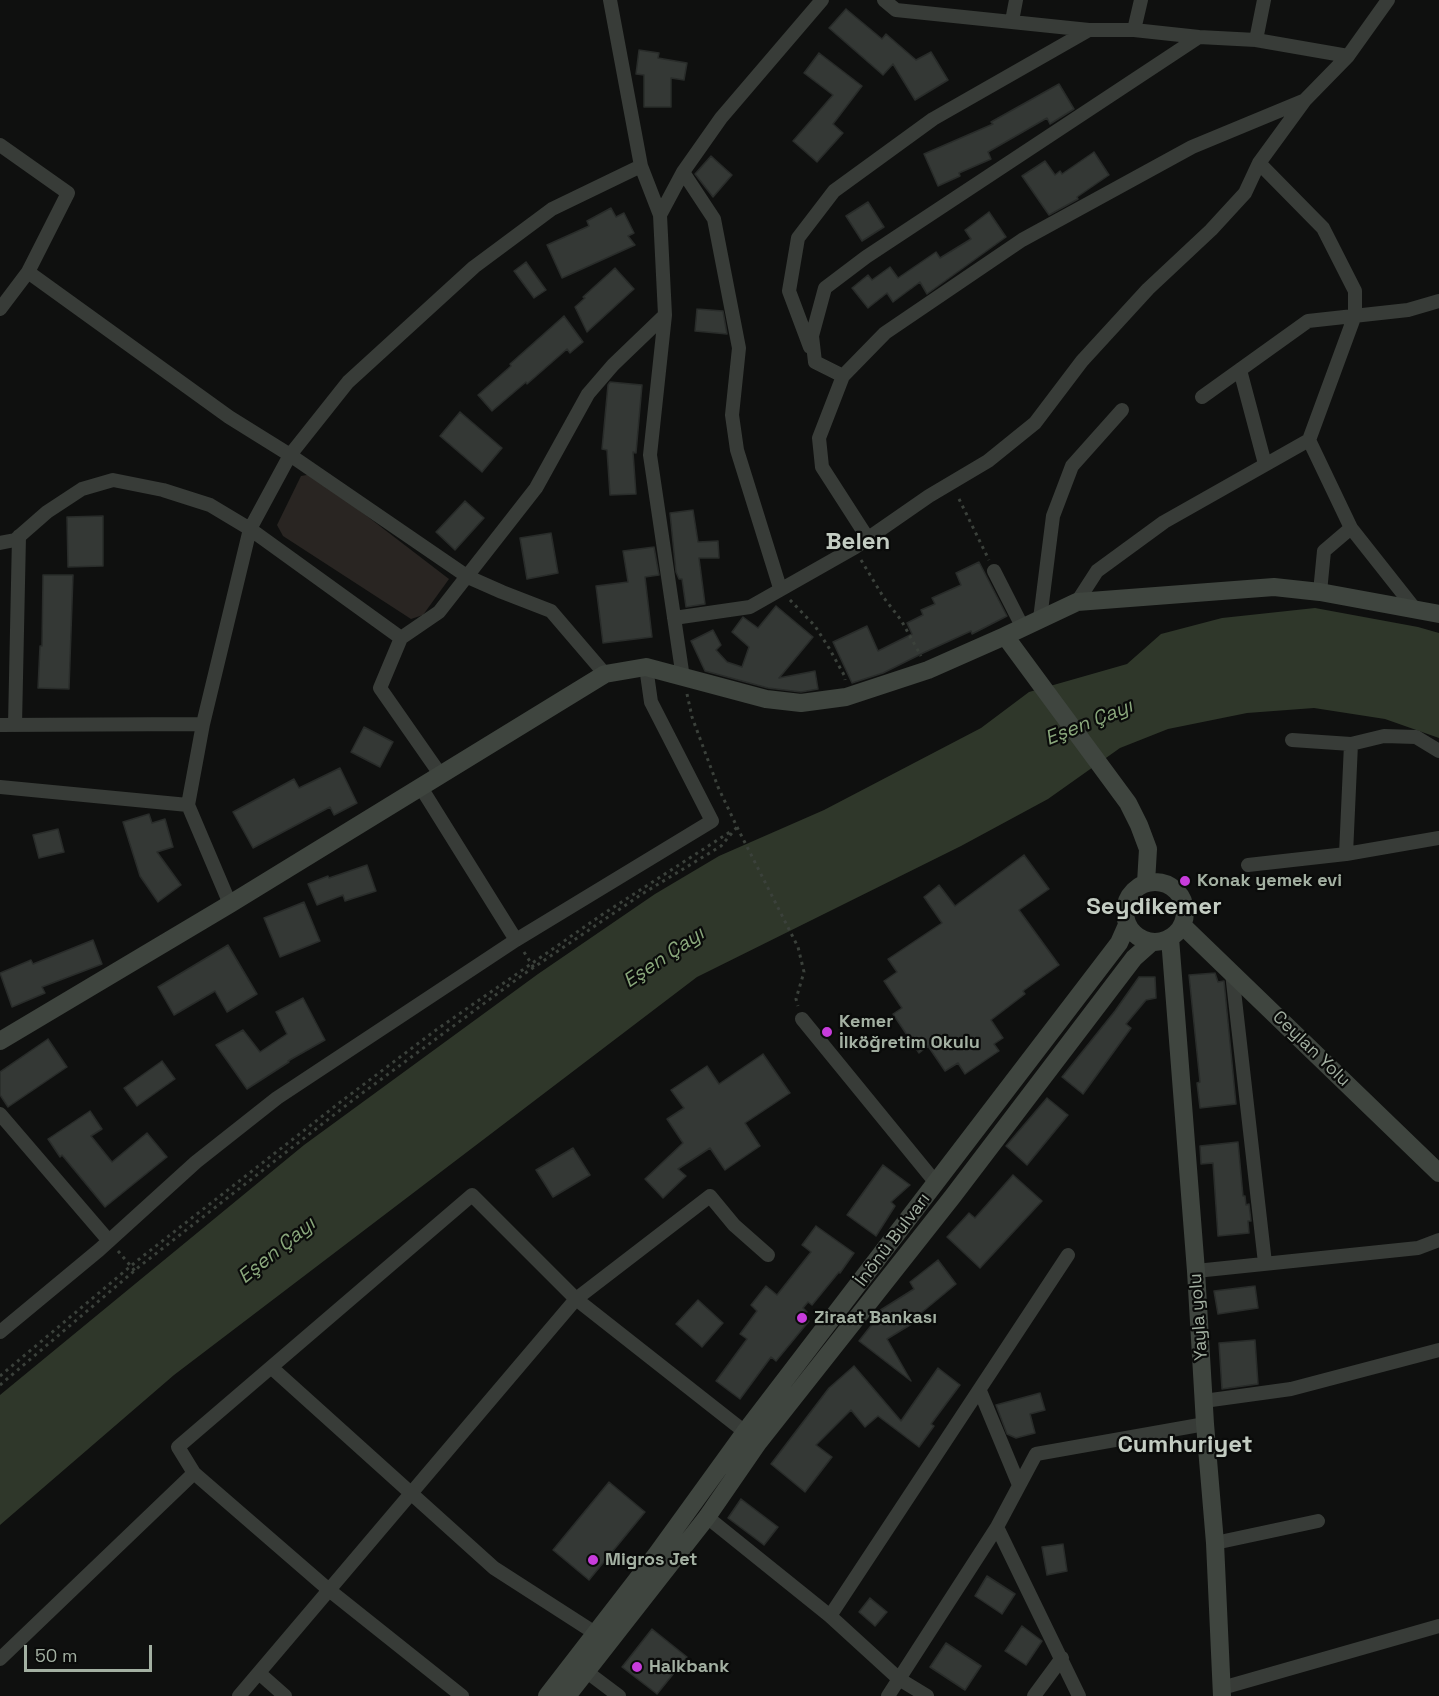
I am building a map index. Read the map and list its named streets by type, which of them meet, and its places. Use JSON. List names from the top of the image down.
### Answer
{
  "streets": {
    "street": ["Ceylan Yolu", "İnönü Bulvarı", "Yayla yolu"]
  },
  "crossings": [
    ["Ceylan Yolu", "İnönü Bulvarı"],
    ["Ceylan Yolu", "Yayla yolu"],
    ["İnönü Bulvarı", "Yayla yolu"]
  ],
  "districts": ["Belen", "Seydikemer", "Cumhuriyet"],
  "water": ["Eşen Çayı"],
  "places": [
    "Konak yemek evi",
    "Kemer İlköğretim Okulu",
    "Ziraat Bankası",
    "Migros Jet",
    "Halkbank"
  ],
  "scale_bar": "50 m"
}
